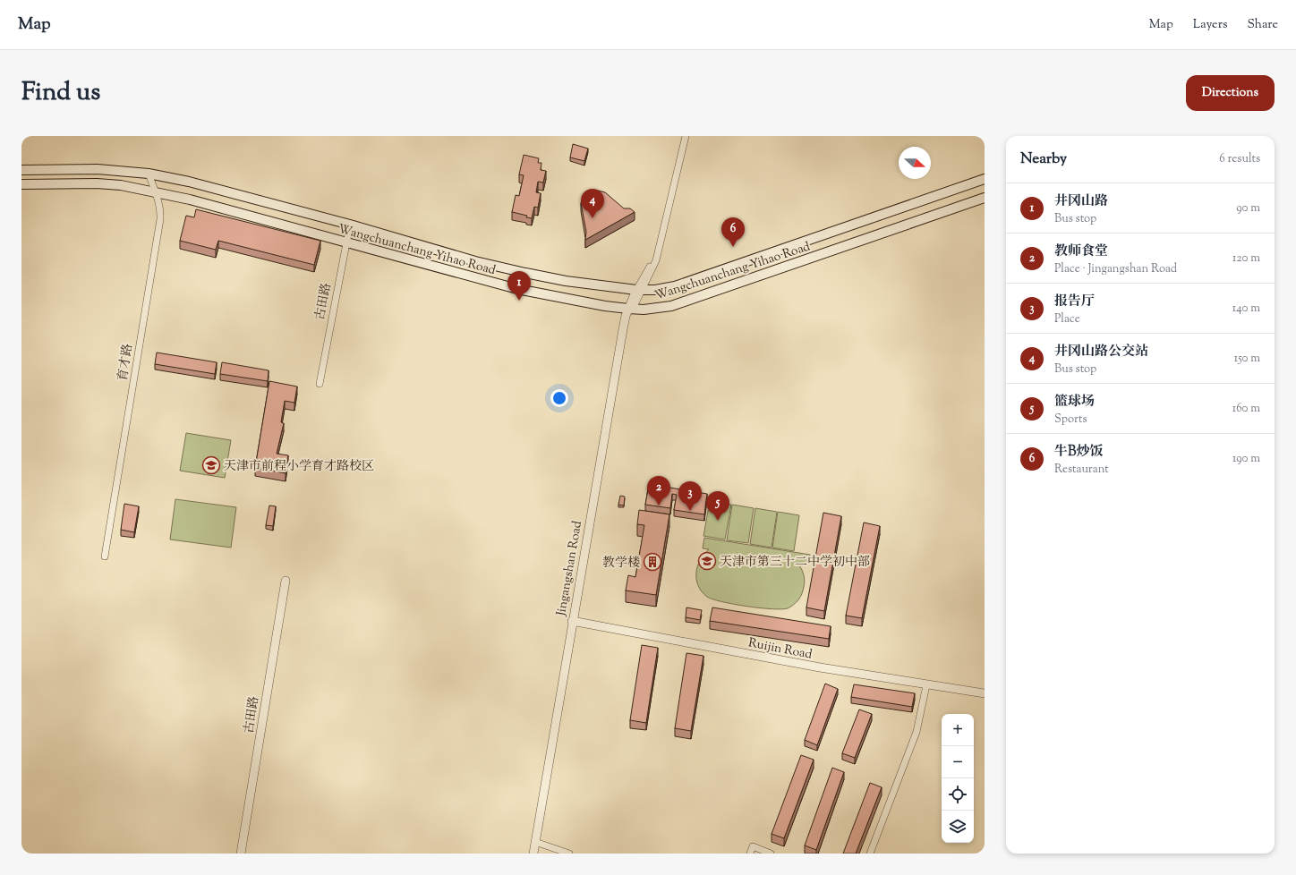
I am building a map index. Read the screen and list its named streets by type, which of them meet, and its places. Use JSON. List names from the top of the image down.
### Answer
{
  "streets": {
    "main road": ["Wangchuanchang Yihao Road"],
    "street": [
      "古田路",
      "育才路",
      "Jingangshan Road",
      "Ruijin Road"
    ]
  },
  "crossings": [
    ["Wangchuanchang Yihao Road", "古田路"],
    ["Wangchuanchang Yihao Road", "育才路"],
    ["Wangchuanchang Yihao Road", "Jingangshan Road"],
    ["Jingangshan Road", "Ruijin Road"]
  ],
  "places": {
    "school or university": ["天津市前程小学育才路校区", "天津市第三十二中学初中部"],
    "building": ["教学楼"]
  },
  "north": "right",
  "page": {
    "header": "Map",
    "nav": ["Map", "Layers", "Share"],
    "title": "Find us",
    "buttons": "Directions",
    "heading": ["Nearby", "6 results"],
    "list": [
      {
        "mark": "1",
        "name": "井冈山路",
        "note": "Bus stop",
        "value": "90 m"
      },
      {
        "mark": "2",
        "name": "教师食堂",
        "note": "Place · Jingangshan Road",
        "value": "120 m"
      },
      {
        "mark": "3",
        "name": "报告厅",
        "note": "Place",
        "value": "140 m"
      },
      {
        "mark": "4",
        "name": "井冈山路公交站",
        "note": "Bus stop",
        "value": "150 m"
      },
      {
        "mark": "5",
        "name": "篮球场",
        "note": "Sports",
        "value": "160 m"
      },
      {
        "mark": "6",
        "name": "牛B炒饭",
        "note": "Restaurant",
        "value": "190 m"
      }
    ],
    "pins": [
      "4",
      "6",
      "1",
      "2",
      "3",
      "5"
    ],
    "map_buttons": ["+", "−"]
  }
}
